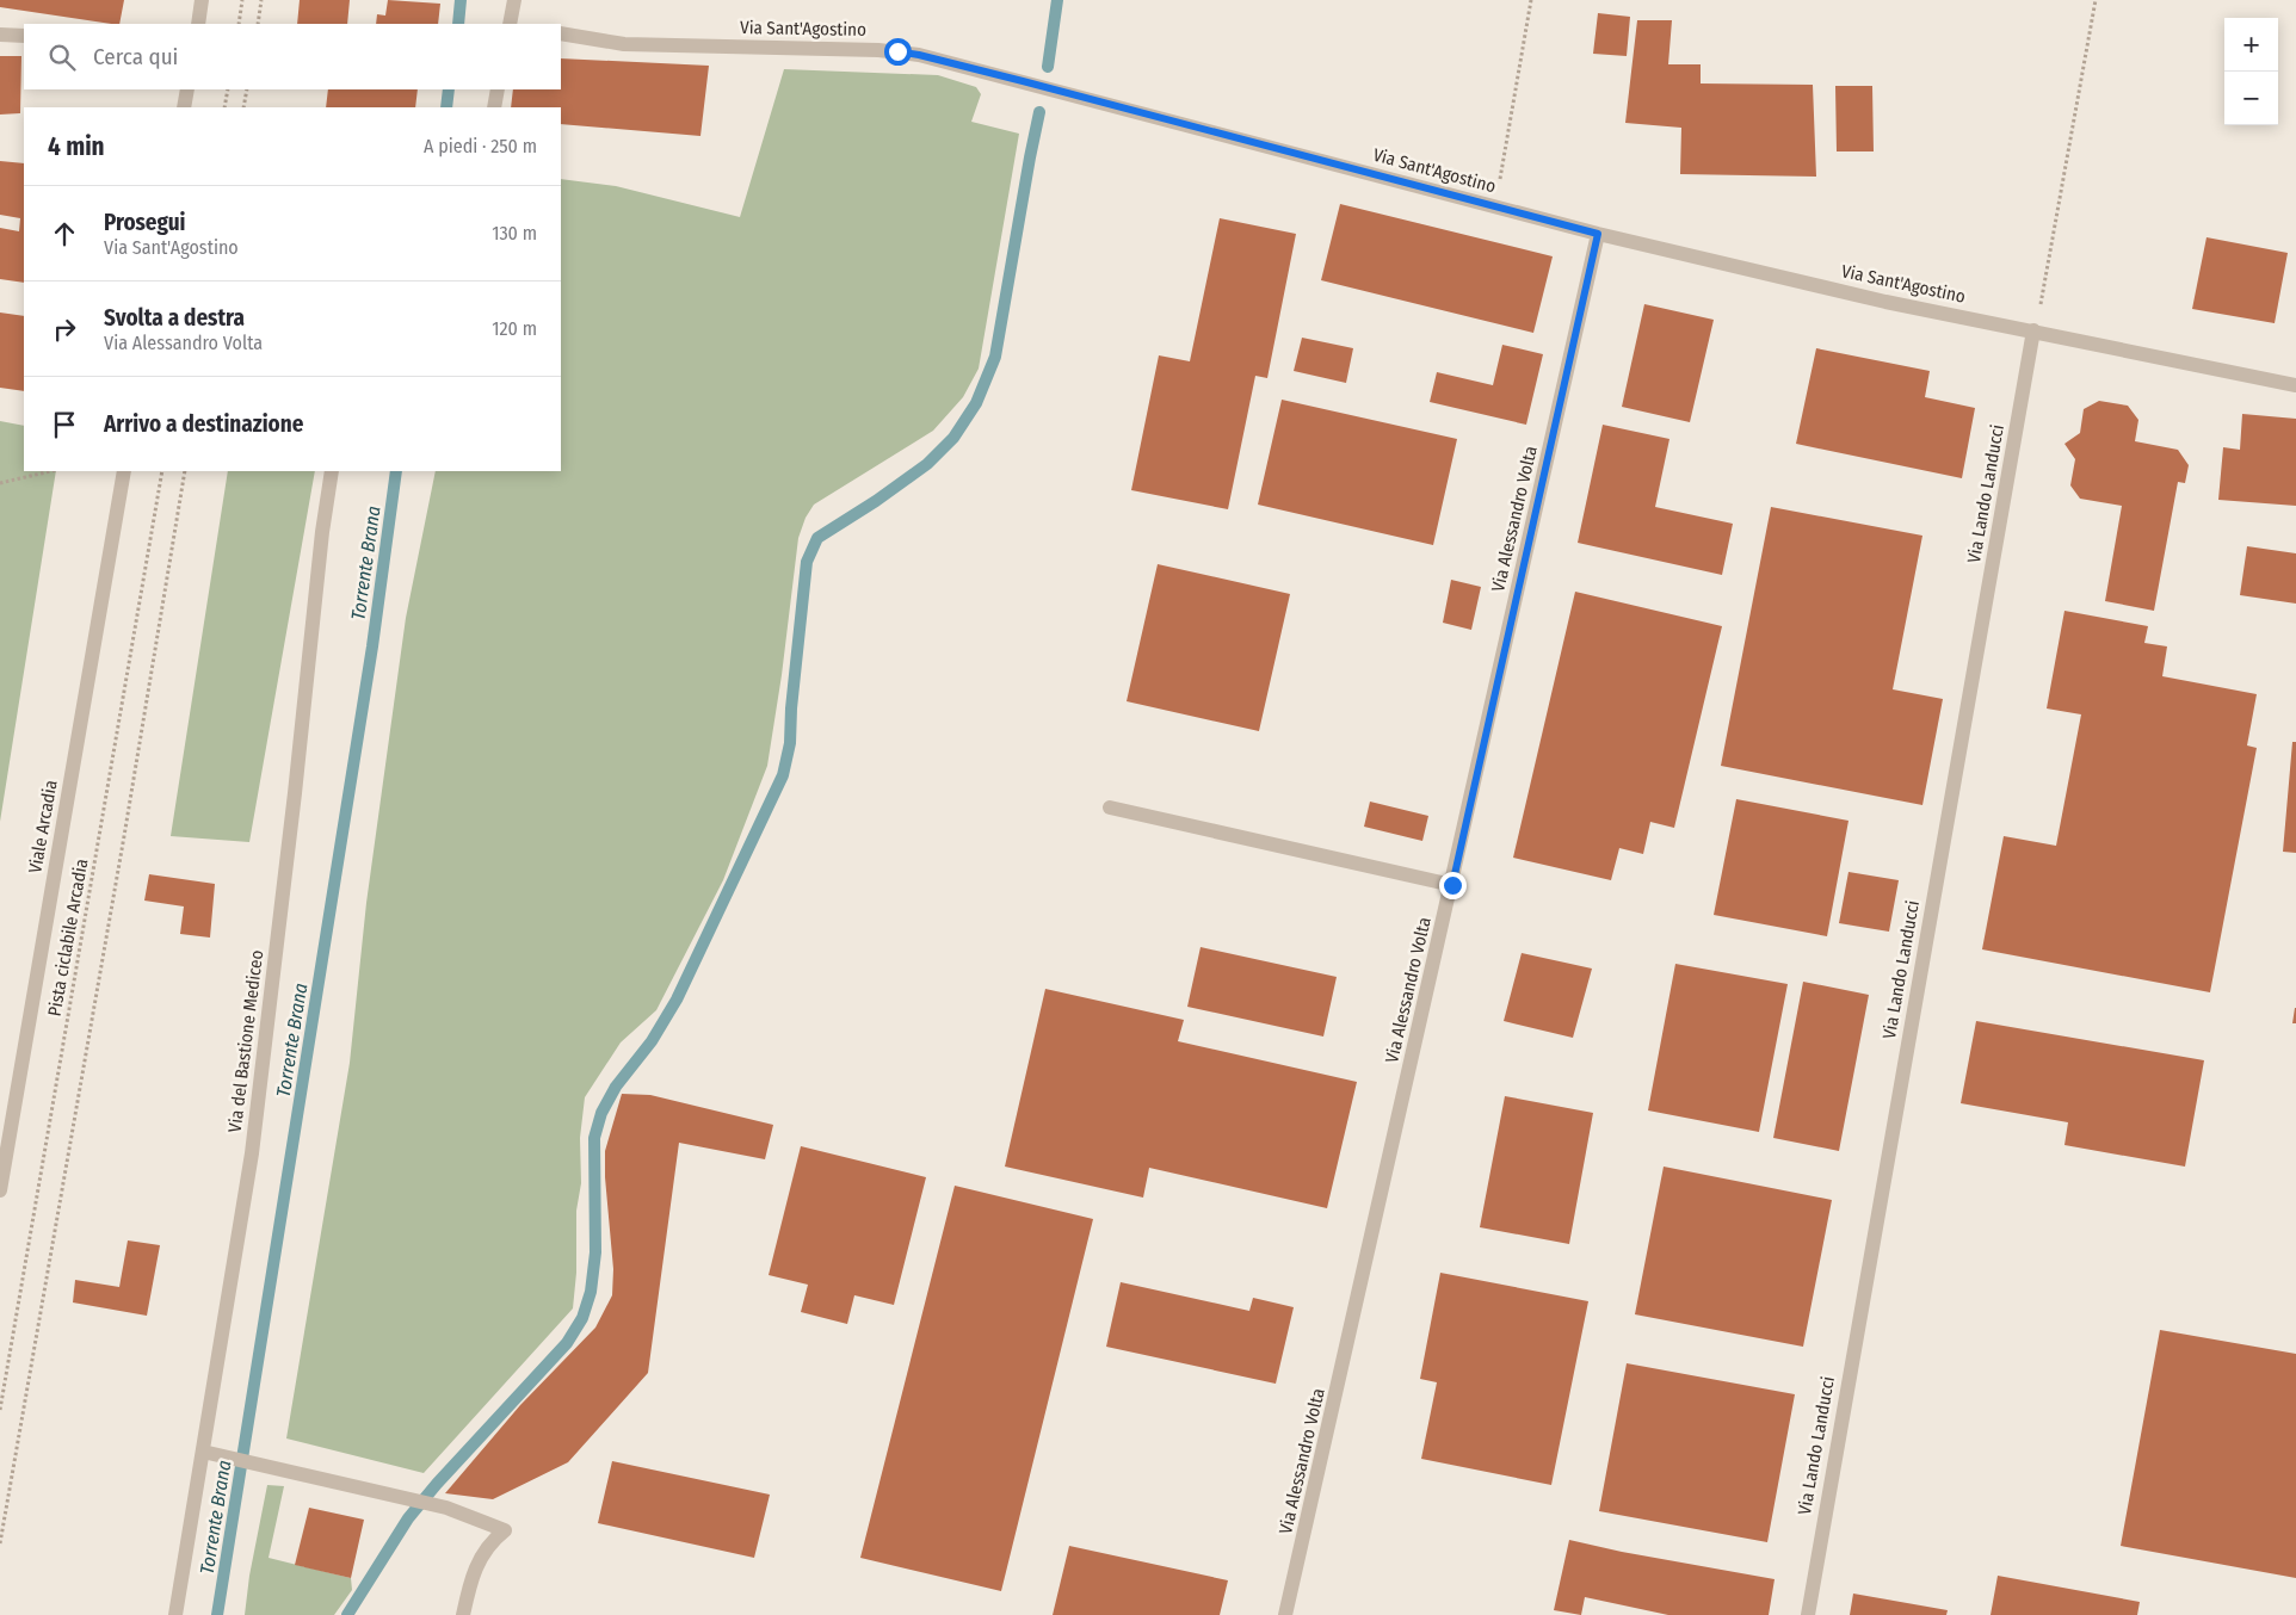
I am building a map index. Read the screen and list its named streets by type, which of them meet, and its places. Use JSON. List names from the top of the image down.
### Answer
{
  "streets": {
    "street": [
      "Via Sant'Agostino",
      "Via Lando Landucci",
      "Via Alessandro Volta",
      "Viale Arcadia",
      "Via del Bastione Mediceo"
    ],
    "path": ["Pista ciclabile Arcadia"]
  },
  "crossings": [
    ["Via Sant'Agostino", "Via Lando Landucci"],
    ["Via Sant'Agostino", "Via Alessandro Volta"]
  ],
  "water": ["Torrente Brana"],
  "page": {
    "map_buttons": ["+", "−"],
    "search": "Cerca qui",
    "heading": ["4 min", "A piedi · 250 m"],
    "list": [
      ["Prosegui", "Via Sant'Agostino", "130 m"],
      ["Svolta a destra", "Via Alessandro Volta", "120 m"],
      "Arrivo a destinazione"
    ]
  }
}
